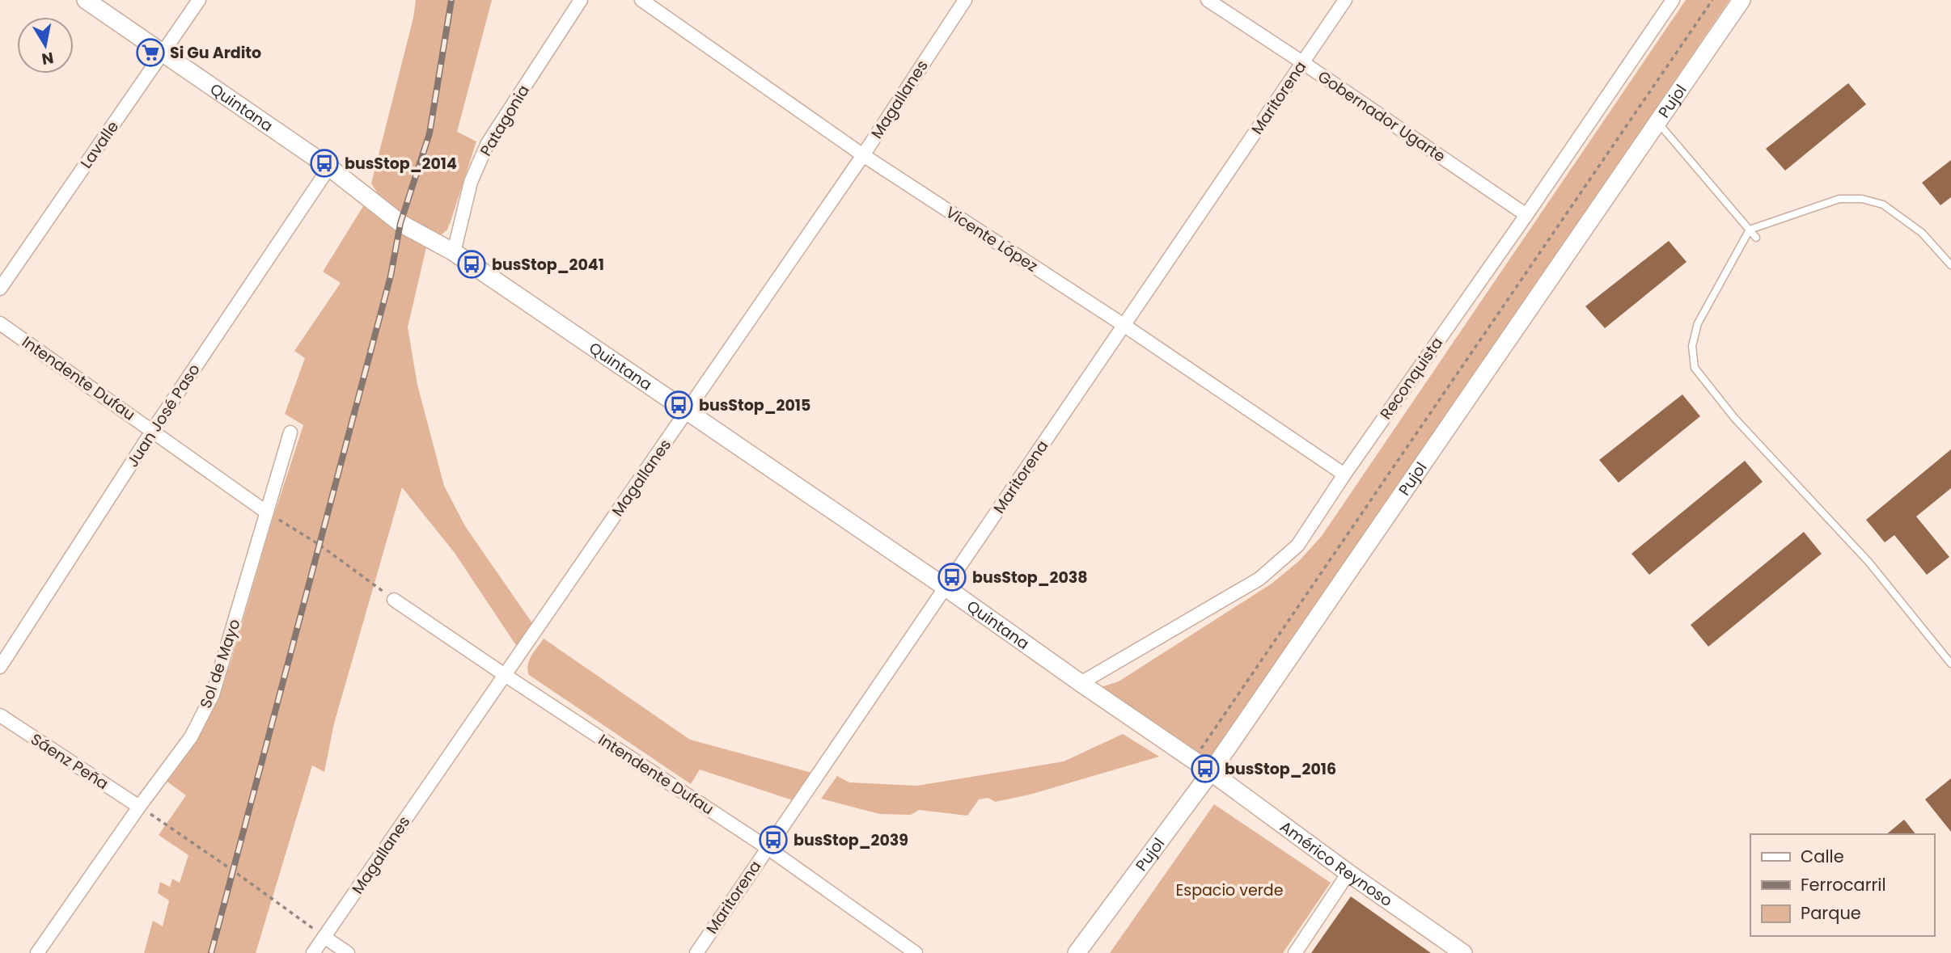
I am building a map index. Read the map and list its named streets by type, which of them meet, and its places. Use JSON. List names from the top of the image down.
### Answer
{
  "streets": {
    "street": [
      "Maritorena",
      "Magallanes",
      "Pujol",
      "Quintana",
      "Gobernador Ugarte",
      "Patagonia",
      "Lavalle",
      "Vicente López",
      "Intendente Dufau",
      "Reconquista",
      "Juan José Paso",
      "Sol de Mayo",
      "Sáenz Peña",
      "Américo Reynoso"
    ]
  },
  "crossings": [
    ["Maritorena", "Quintana"],
    ["Maritorena", "Gobernador Ugarte"],
    ["Maritorena", "Vicente López"],
    ["Maritorena", "Intendente Dufau"],
    ["Magallanes", "Quintana"],
    ["Magallanes", "Vicente López"],
    ["Magallanes", "Intendente Dufau"],
    ["Pujol", "Quintana"],
    ["Pujol", "Américo Reynoso"],
    ["Quintana", "Patagonia"],
    ["Quintana", "Lavalle"],
    ["Quintana", "Reconquista"],
    ["Quintana", "Juan José Paso"],
    ["Quintana", "Américo Reynoso"],
    ["Gobernador Ugarte", "Reconquista"],
    ["Vicente López", "Reconquista"],
    ["Intendente Dufau", "Juan José Paso"],
    ["Intendente Dufau", "Sol de Mayo"],
    ["Sol de Mayo", "Sáenz Peña"]
  ],
  "parks": ["Espacio verde"],
  "places": {
    "supermarket": ["Si Gu Ardito"],
    "bus stop": [
      "busStop_2014",
      "busStop_2041",
      "busStop_2015",
      "busStop_2038",
      "busStop_2016",
      "busStop_2039"
    ]
  },
  "legend": ["Calle", "Ferrocarril", "Parque"],
  "north": "bottom"
}
